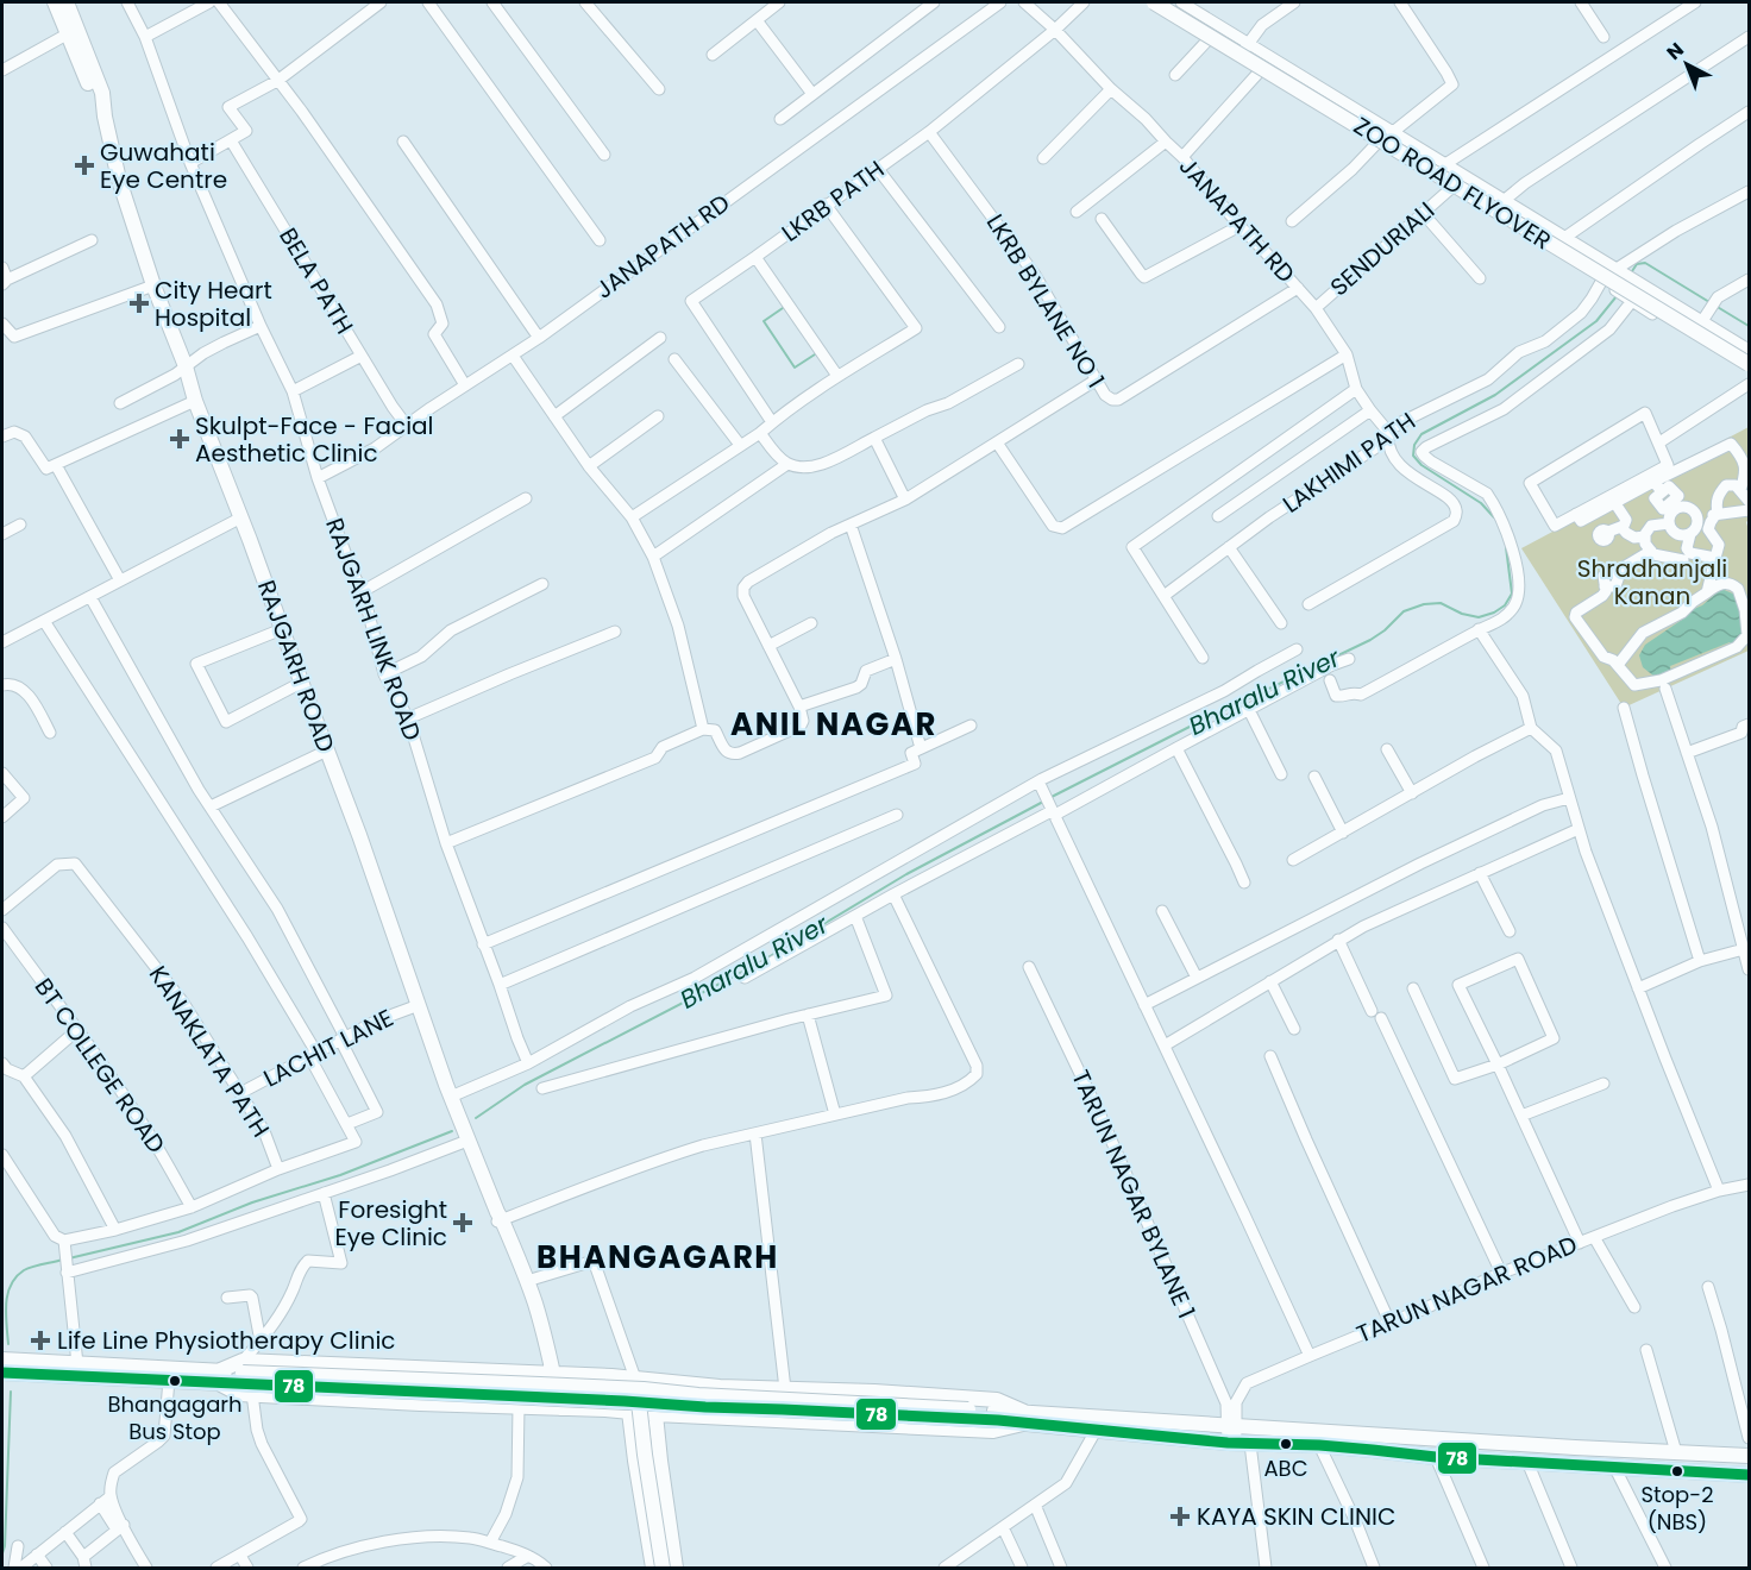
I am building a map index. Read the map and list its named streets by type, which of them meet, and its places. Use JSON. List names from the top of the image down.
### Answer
{
  "streets": {
    "main road": ["ZOO ROAD FLYOVER", "RAJGARH ROAD"],
    "street": [
      "LKRB PATH",
      "JANAPATH RD",
      "SENDURIALI",
      "BELA PATH",
      "LKRB BYLANE NO 1",
      "LAKHIMI PATH",
      "RAJGARH LINK ROAD",
      "LACHIT LANE",
      "KANAKLATA PATH",
      "BT COLLEGE ROAD",
      "TARUN NAGAR BYLANE 1",
      "TARUN NAGAR ROAD"
    ]
  },
  "crossings": [
    ["LKRB PATH", "JANAPATH RD"],
    ["LKRB PATH", "LKRB BYLANE NO 1"],
    ["JANAPATH RD", "SENDURIALI"],
    ["JANAPATH RD", "LKRB BYLANE NO 1"],
    ["JANAPATH RD", "LAKHIMI PATH"],
    ["JANAPATH RD", "RAJGARH LINK ROAD"],
    ["BELA PATH", "RAJGARH LINK ROAD"],
    ["RAJGARH ROAD", "LACHIT LANE"],
    ["LACHIT LANE", "KANAKLATA PATH"],
    ["TARUN NAGAR BYLANE 1", "TARUN NAGAR ROAD"]
  ],
  "districts": ["ANIL NAGAR", "BHANGAGARH"],
  "water": ["Bharalu River"],
  "parks": ["Shradhanjali Kanan"],
  "places": {
    "health": [
      "Guwahati Eye Centre",
      "City Heart Hospital",
      "Skulpt-Face - Facial Aesthetic Clinic",
      "Foresight Eye Clinic",
      "Life Line Physiotherapy Clinic",
      "KAYA SKIN CLINIC"
    ],
    "other": ["Bhangagarh Bus Stop", "ABC", "Stop-2 (NBS)"]
  },
  "lines": ["transit line 78"],
  "north": "top left"
}
